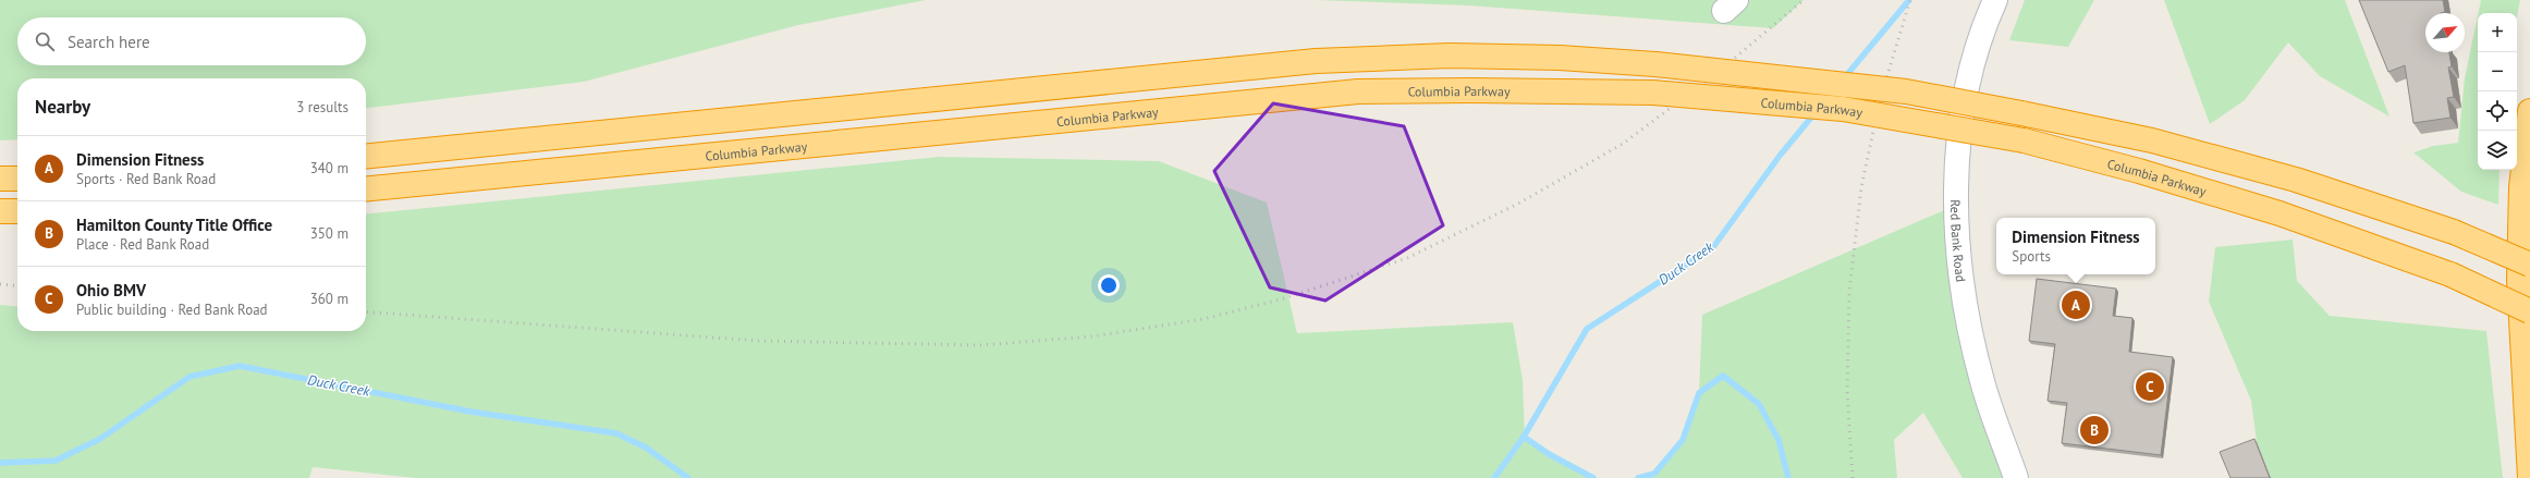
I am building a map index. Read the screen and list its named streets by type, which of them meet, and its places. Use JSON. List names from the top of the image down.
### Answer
{
  "streets": {
    "highway": ["Columbia Parkway"],
    "street": ["Red Bank Road"]
  },
  "water": ["Duck Creek"],
  "north": "top right",
  "page": {
    "map_buttons": ["+", "−"],
    "search": "Search here",
    "heading": ["Nearby", "3 results"],
    "list": [
      {
        "mark": "A",
        "name": "Dimension Fitness",
        "note": "Sports · Red Bank Road",
        "value": "340 m"
      },
      {
        "mark": "B",
        "name": "Hamilton County Title Office",
        "note": "Place · Red Bank Road",
        "value": "350 m"
      },
      {
        "mark": "C",
        "name": "Ohio BMV",
        "note": "Public building · Red Bank Road",
        "value": "360 m"
      }
    ],
    "popup": ["Dimension Fitness", "Sports"],
    "pins": ["A", "C", "B"]
  }
}
